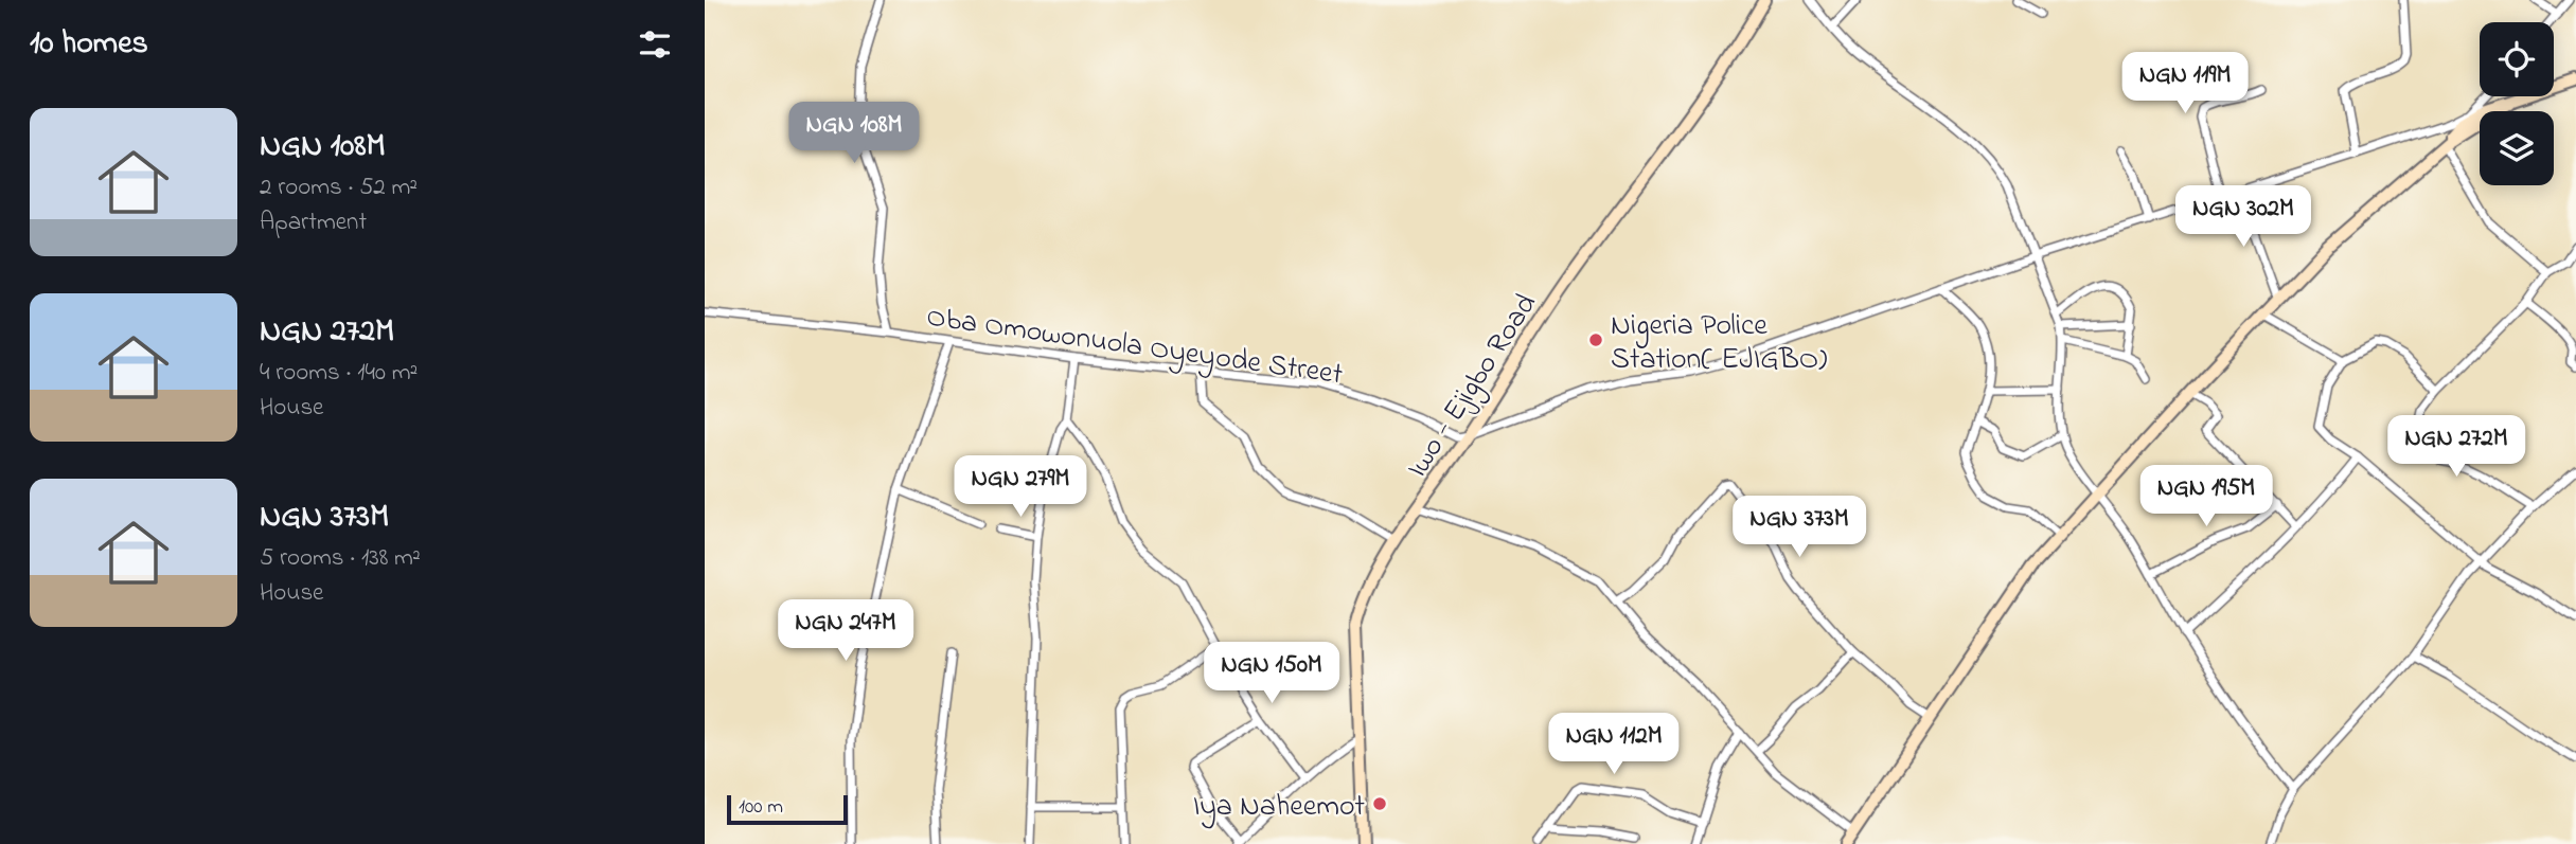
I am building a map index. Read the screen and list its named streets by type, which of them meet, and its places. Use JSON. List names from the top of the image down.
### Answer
{
  "streets": {
    "main road": ["Iwo - Ejigbo Road"],
    "street": ["Oba Omowonuola Oyeyode Street"]
  },
  "crossings": [
    ["Oba Omowonuola Oyeyode Street", "Iwo - Ejigbo Road"]
  ],
  "places": ["Nigeria Police Station( EJIGBO)", "Iya Naheemot"],
  "scale_bar": "100 m",
  "page": {
    "heading": "10 homes",
    "price": [
      "NGN 119M",
      "NGN 108M",
      "NGN 302M",
      "NGN 272M",
      "NGN 279M",
      "NGN 195M",
      "NGN 373M",
      "NGN 247M",
      "NGN 150M",
      "NGN 112M"
    ],
    "list": [
      {
        "name": "NGN 108M",
        "note": "2 rooms · 52 m² · Apartment"
      },
      {
        "name": "NGN 272M",
        "note": "4 rooms · 140 m² · House"
      },
      {
        "name": "NGN 373M",
        "note": "5 rooms · 138 m² · House"
      }
    ],
    "scale": "100 m"
  }
}
